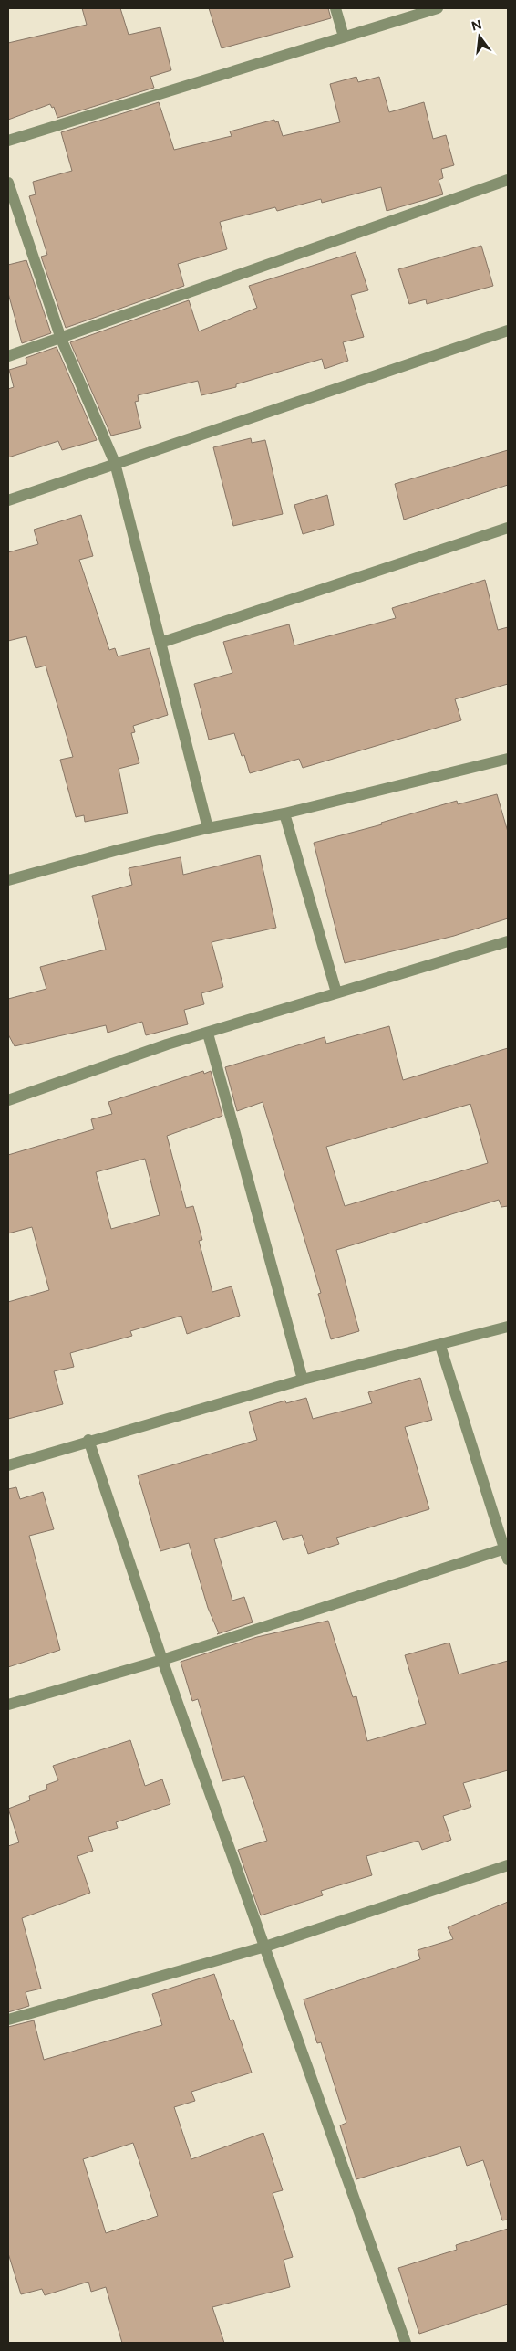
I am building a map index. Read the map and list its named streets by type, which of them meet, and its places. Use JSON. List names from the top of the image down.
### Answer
{
  "north": "top"
}
